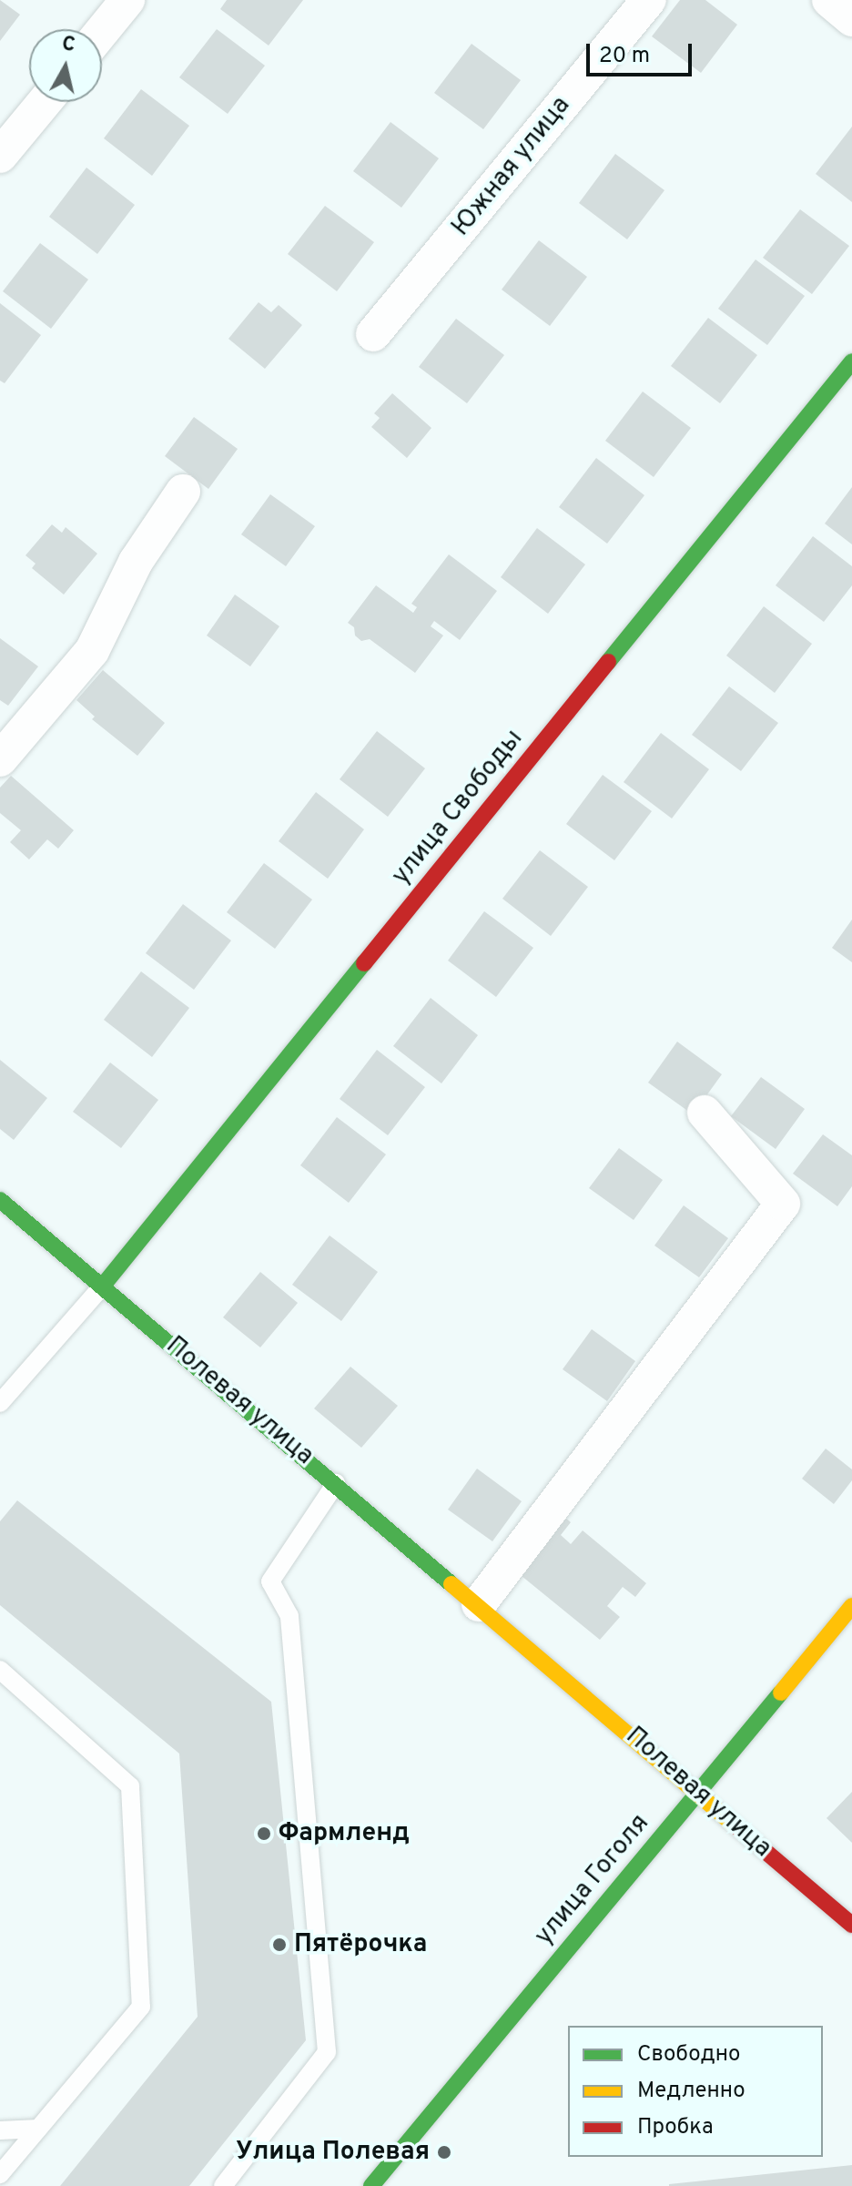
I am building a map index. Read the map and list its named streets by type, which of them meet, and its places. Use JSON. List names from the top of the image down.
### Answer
{
  "streets": {
    "street": [
      "Южная улица",
      "улица Свободы",
      "Полевая улица",
      "улица Гоголя"
    ]
  },
  "crossings": [
    ["улица Свободы", "Полевая улица"],
    ["Полевая улица", "улица Гоголя"]
  ],
  "places": ["Фармленд", "Пятёрочка", "Улица Полевая"],
  "legend": ["Свободно", "Медленно", "Пробка"],
  "scale_bar": "20 m",
  "north": "top"
}
